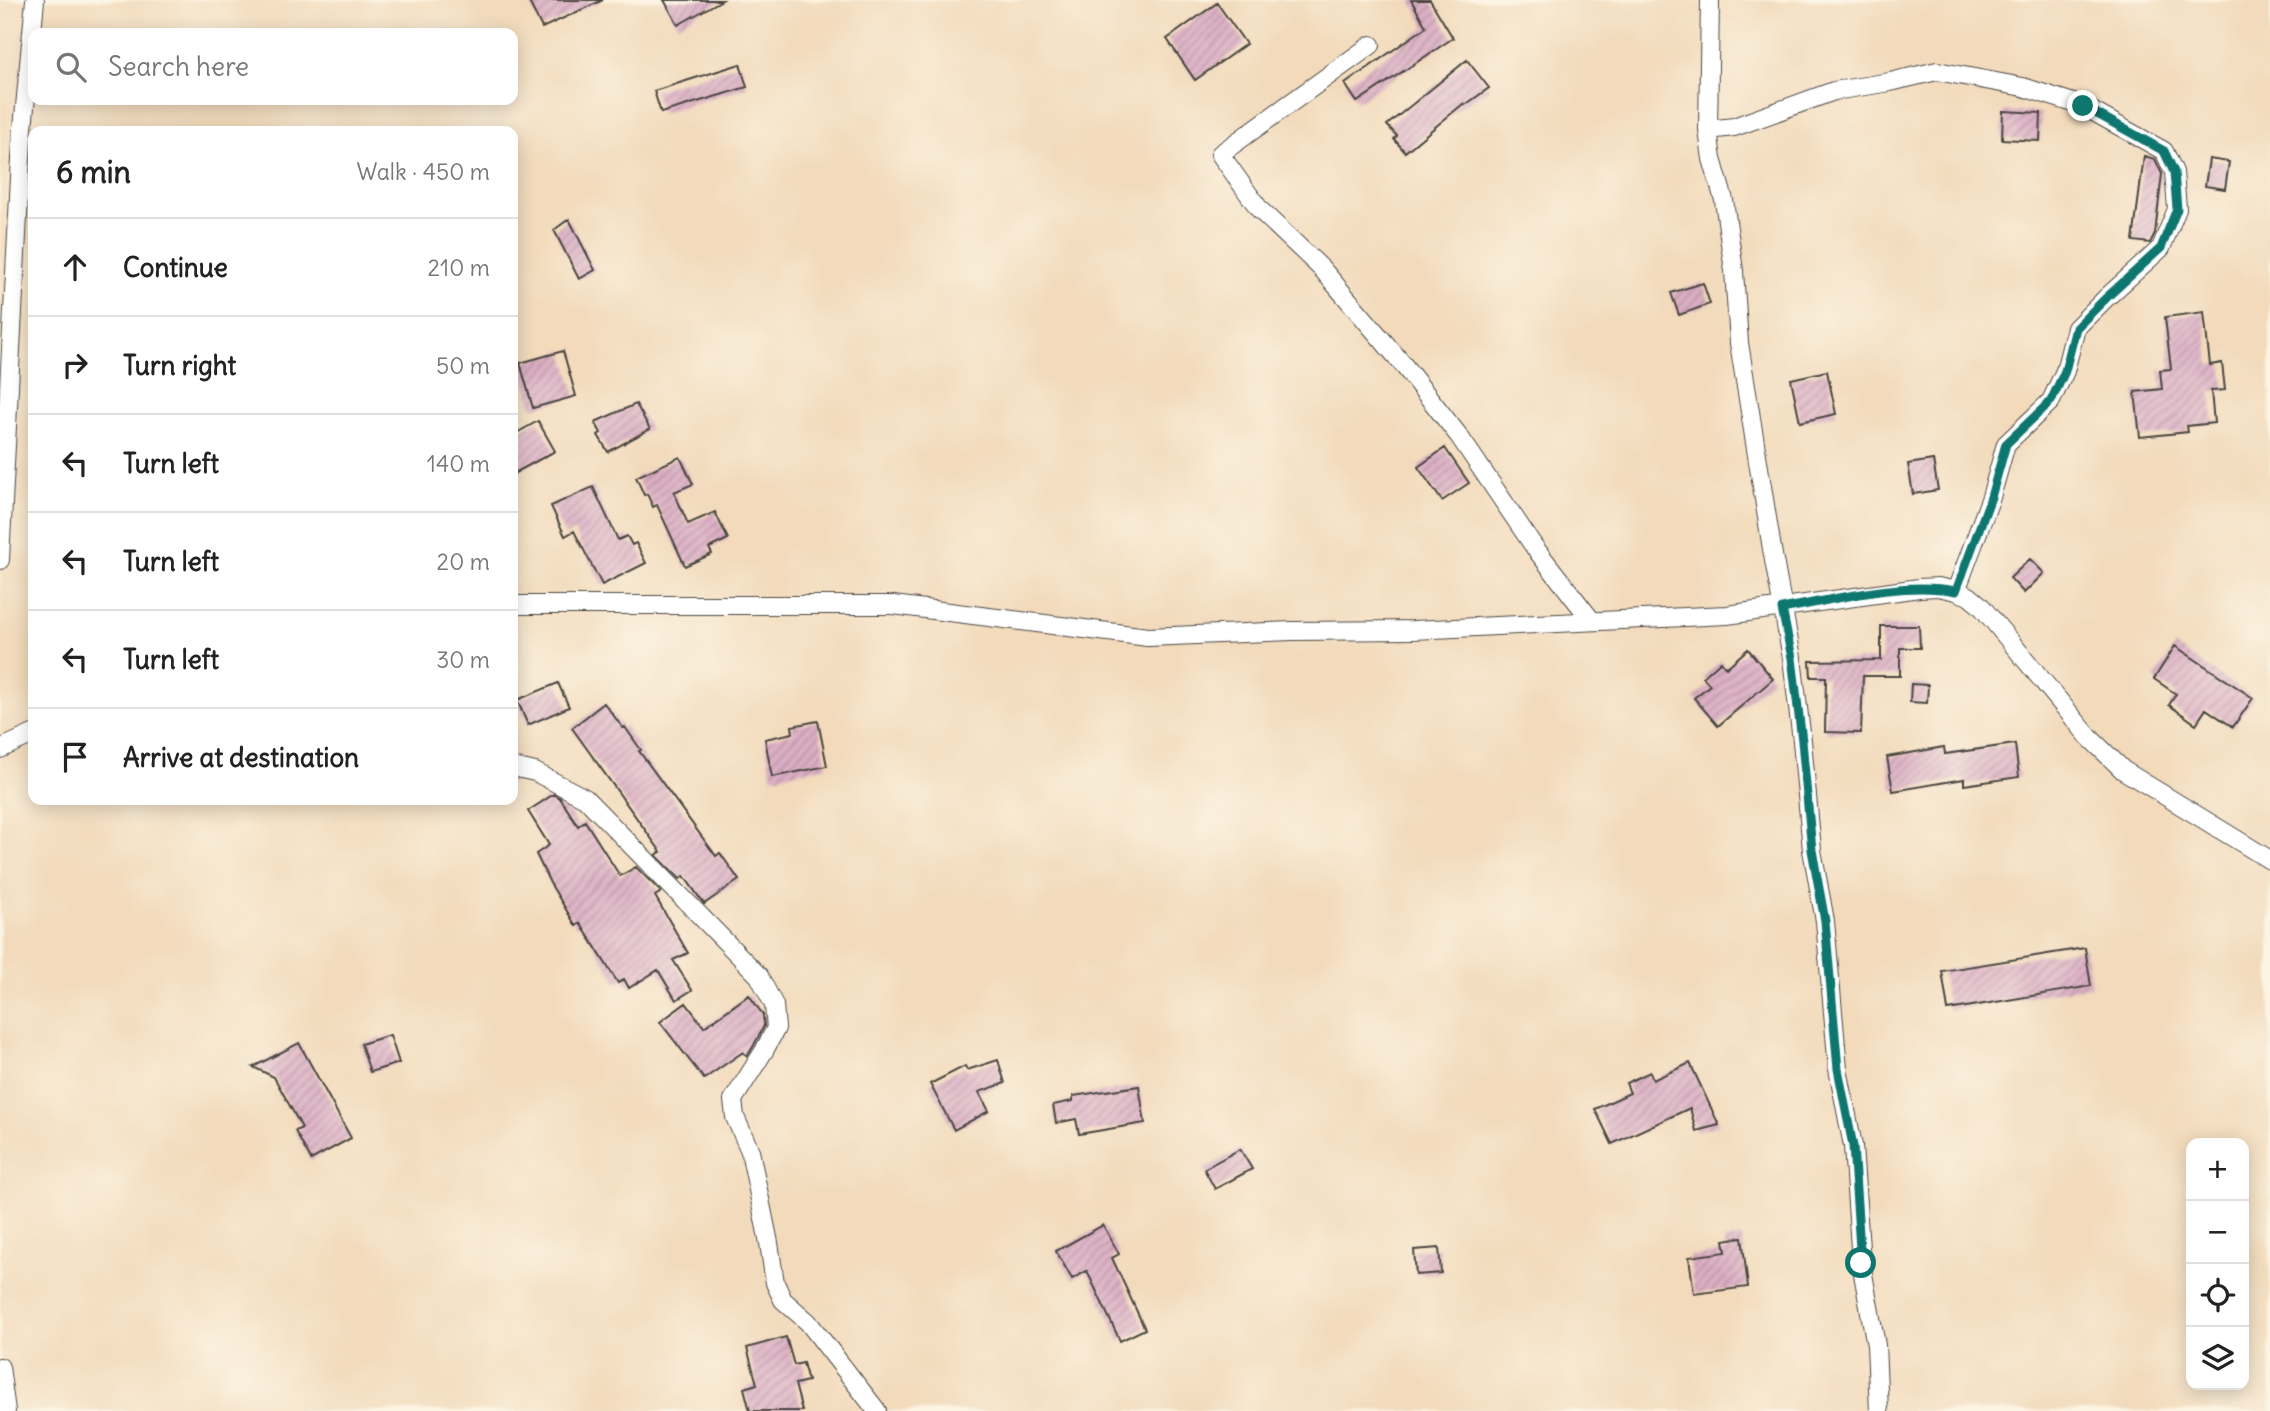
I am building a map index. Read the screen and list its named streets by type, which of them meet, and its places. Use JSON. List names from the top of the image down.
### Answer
{
  "page": {
    "search": "Search here",
    "heading": ["6 min", "Walk · 450 m"],
    "list": [
      ["Continue", "210 m"],
      ["Turn right", "50 m"],
      ["Turn left", "140 m"],
      ["Turn left", "20 m"],
      ["Turn left", "30 m"],
      "Arrive at destination"
    ],
    "map_buttons": ["+", "−"]
  }
}
